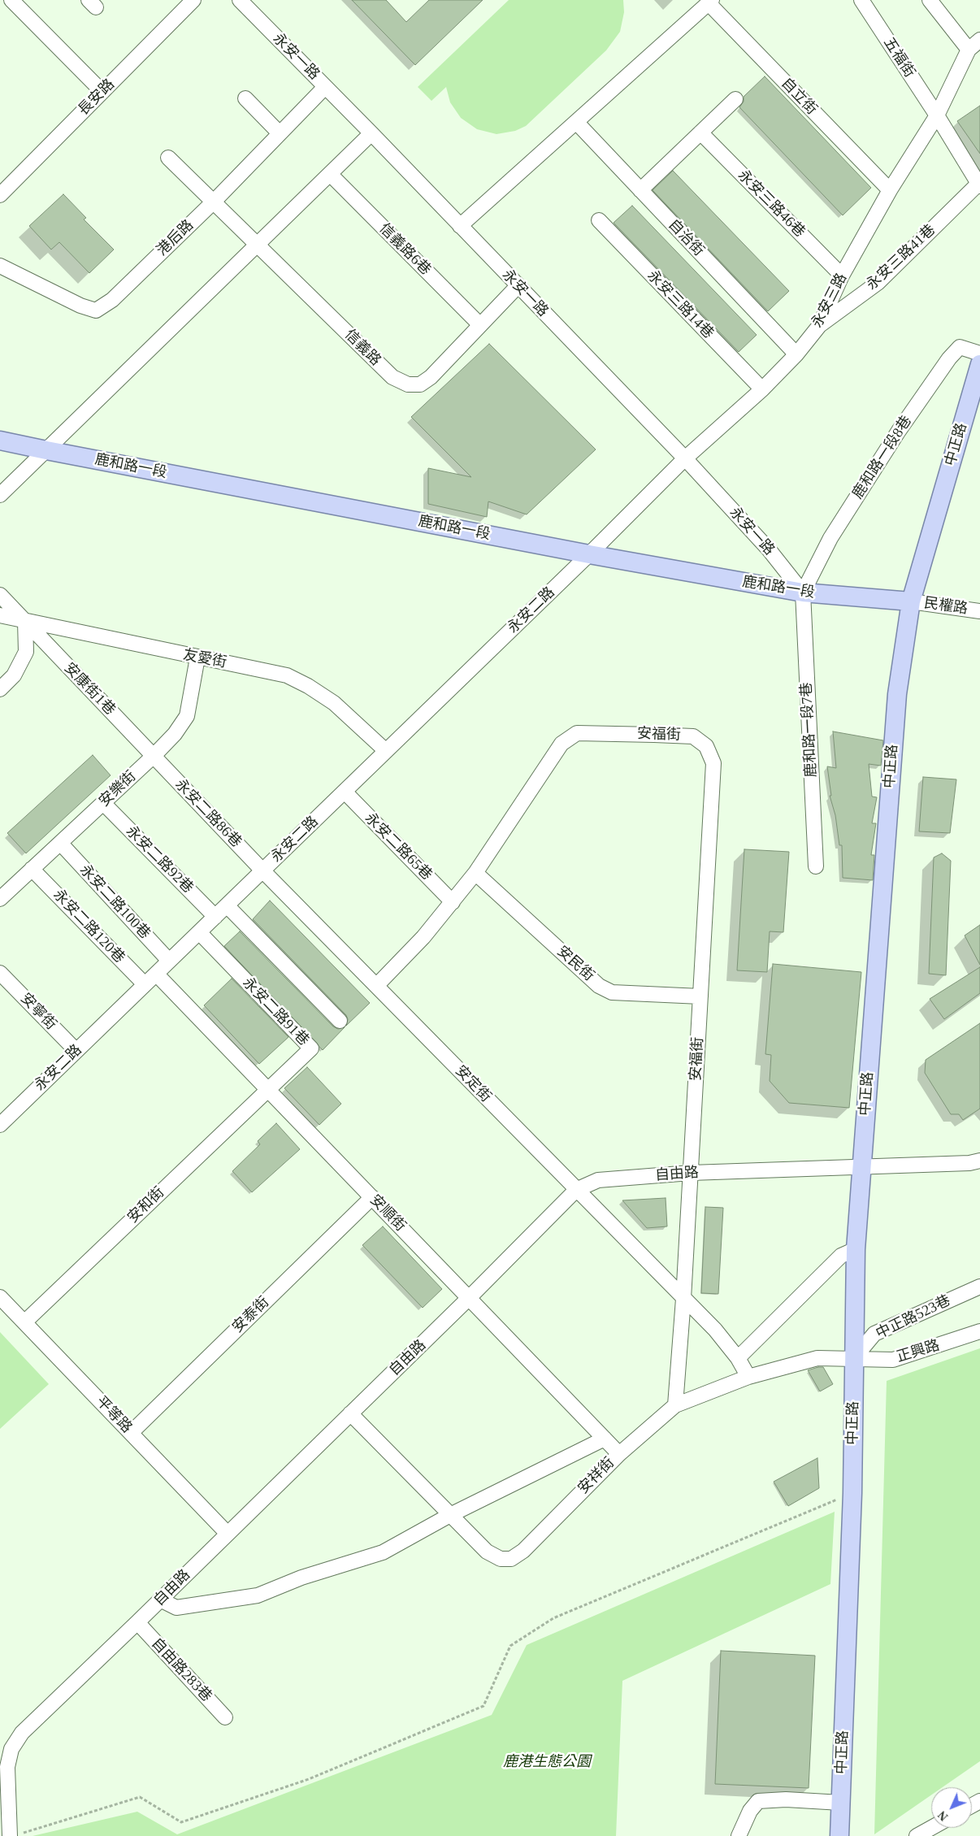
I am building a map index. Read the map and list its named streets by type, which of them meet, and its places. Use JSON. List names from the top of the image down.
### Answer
{
  "streets": {
    "main road": ["中正路", "鹿和路一段"],
    "street": [
      "永安一路",
      "五福街",
      "自立街",
      "長安路",
      "永安三路46巷",
      "港后路",
      "自治街",
      "信義路6巷",
      "永安三路41巷",
      "永安三路",
      "永安三路14巷",
      "信義路",
      "鹿和路一段8巷",
      "民權路",
      "永安二路",
      "友愛街",
      "安康街1巷",
      "鹿和路一段7巷",
      "安福街",
      "安樂街",
      "永安二路86巷",
      "永安二路65巷",
      "永安二路92巷",
      "永安二路100巷",
      "永安二路120巷",
      "安民街",
      "安寧街",
      "永安二路91巷",
      "安定街",
      "自由路",
      "安和街",
      "安順街",
      "安泰街",
      "中正路523巷",
      "正興路",
      "平等路",
      "安祥街",
      "自由路283巷"
    ]
  },
  "crossings": [
    ["永安一路", "港后路"],
    ["永安一路", "永安三路"],
    ["永安一路", "信義路"],
    ["永安一路", "鹿和路一段8巷"],
    ["永安一路", "鹿和路一段"],
    ["永安一路", "鹿和路一段7巷"],
    ["五福街", "永安三路41巷"],
    ["五福街", "永安三路"],
    ["自立街", "永安三路"],
    ["永安三路46巷", "永安三路"],
    ["港后路", "信義路"],
    ["自治街", "永安三路"],
    ["信義路6巷", "信義路"],
    ["永安三路41巷", "永安三路"],
    ["永安三路", "永安三路14巷"],
    ["永安三路", "鹿和路一段"],
    ["永安三路", "永安二路"],
    ["中正路", "鹿和路一段"],
    ["中正路", "民權路"],
    ["中正路", "自由路"],
    ["中正路", "中正路523巷"],
    ["中正路", "正興路"],
    ["鹿和路一段8巷", "鹿和路一段"],
    ["鹿和路一段8巷", "鹿和路一段7巷"],
    ["鹿和路一段", "民權路"],
    ["鹿和路一段", "永安二路"],
    ["鹿和路一段", "鹿和路一段7巷"],
    ["永安二路", "友愛街"],
    ["永安二路", "永安二路86巷"],
    ["永安二路", "永安二路65巷"],
    ["永安二路", "永安二路92巷"],
    ["永安二路", "永安二路100巷"],
    ["永安二路", "永安二路120巷"],
    ["永安二路", "安寧街"],
    ["永安二路", "永安二路91巷"],
    ["永安二路", "安定街"],
    ["永安二路", "安順街"],
    ["友愛街", "安康街1巷"],
    ["友愛街", "安樂街"],
    ["安康街1巷", "安樂街"],
    ["安康街1巷", "永安二路86巷"],
    ["安福街", "永安二路65巷"],
    ["安福街", "安民街"],
    ["安福街", "安定街"],
    ["安福街", "自由路"],
    ["安樂街", "永安二路86巷"],
    ["安樂街", "永安二路92巷"],
    ["安樂街", "永安二路100巷"],
    ["安樂街", "永安二路120巷"],
    ["永安二路86巷", "安定街"],
    ["永安二路91巷", "安和街"],
    ["永安二路91巷", "安順街"],
    ["安定街", "自由路"],
    ["安定街", "正興路"],
    ["安定街", "安祥街"],
    ["自由路", "安順街"],
    ["自由路", "平等路"],
    ["自由路", "安祥街"],
    ["自由路", "自由路283巷"],
    ["安和街", "安順街"],
    ["安和街", "平等路"],
    ["安順街", "安泰街"],
    ["安順街", "安祥街"],
    ["安泰街", "平等路"],
    ["中正路523巷", "正興路"],
    ["正興路", "安祥街"]
  ],
  "parks": ["鹿港生態公園"],
  "north": "bottom left"
}
